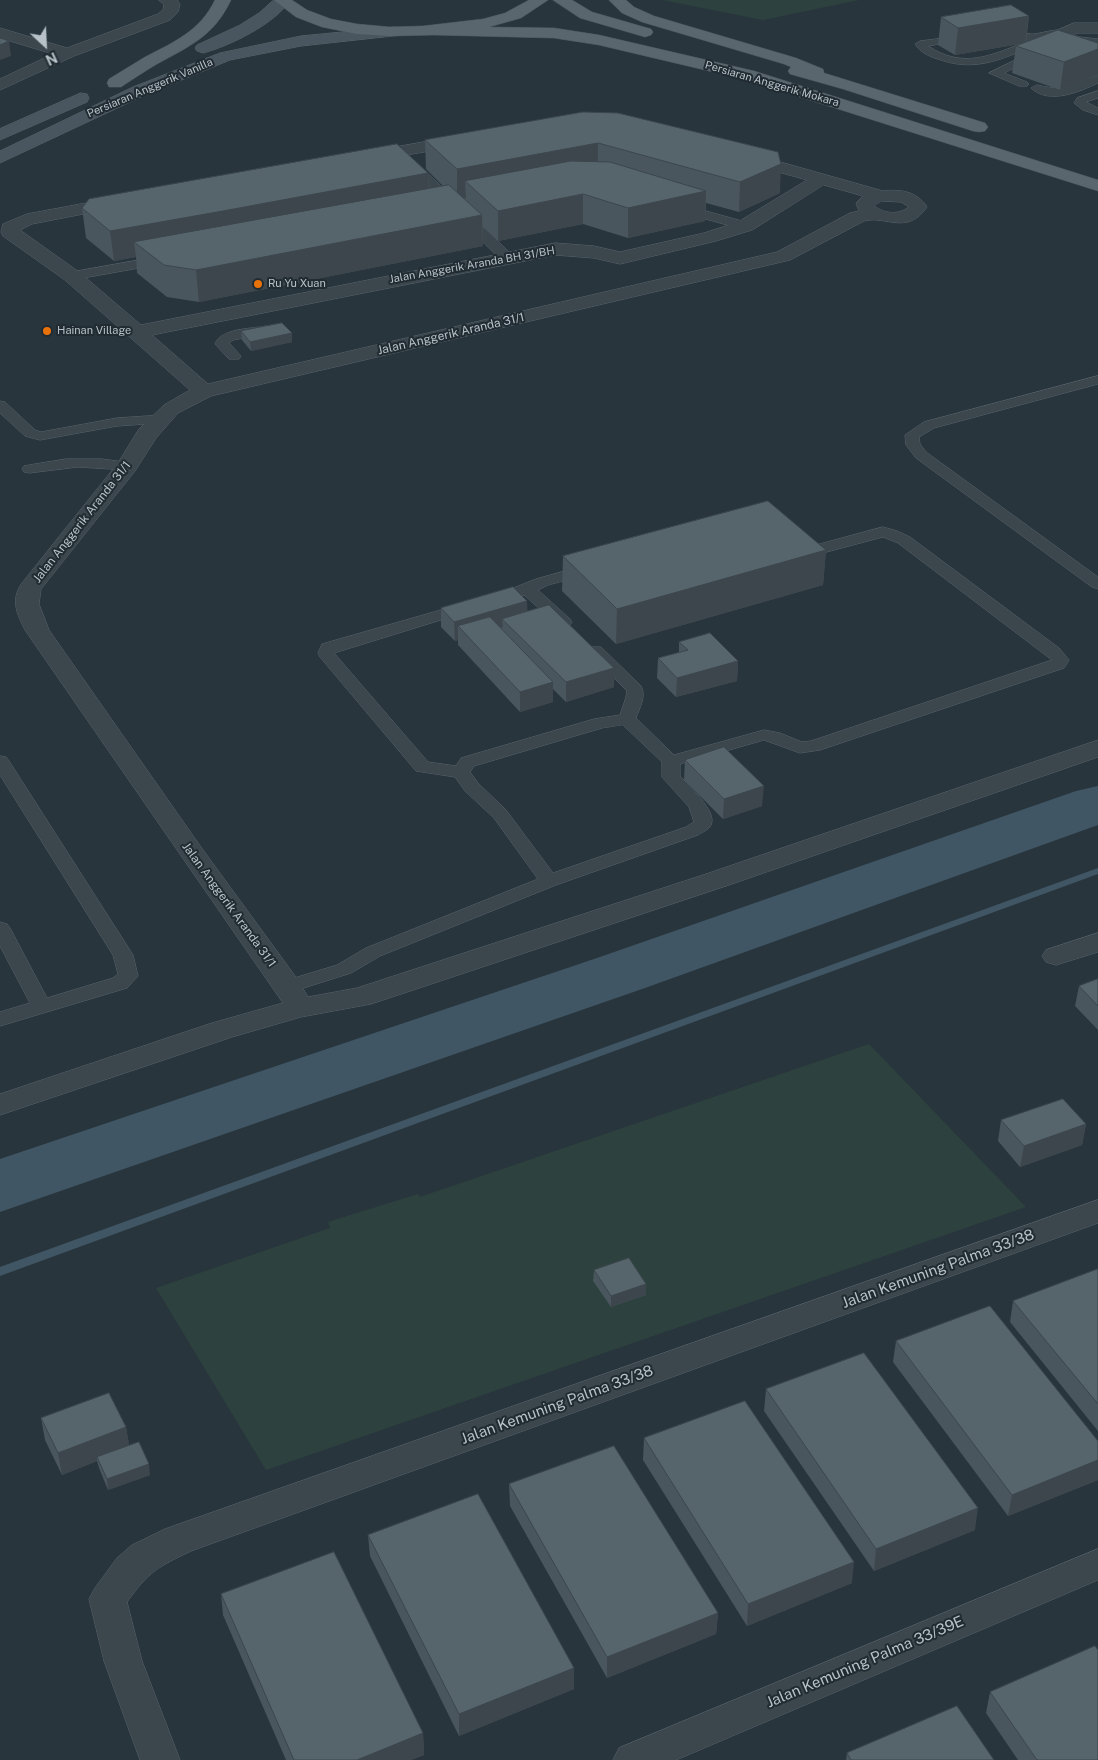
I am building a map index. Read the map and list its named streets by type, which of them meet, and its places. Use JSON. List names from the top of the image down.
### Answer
{
  "streets": {
    "main road": ["Persiaran Anggerik Mokara", "Persiaran Anggerik Vanilla"],
    "street": [
      "Jalan Anggerik Aranda BH 31/BH",
      "Jalan Anggerik Aranda 31/1",
      "Jalan Kemuning Palma 33/38",
      "Jalan Kemuning Palma 33/39E"
    ]
  },
  "crossings": [
    ["Jalan Anggerik Aranda BH 31/BH", "Jalan Anggerik Aranda 31/1"]
  ],
  "places": ["Ru Yu Xuan", "Hainan Village"],
  "north": "bottom right"
}
